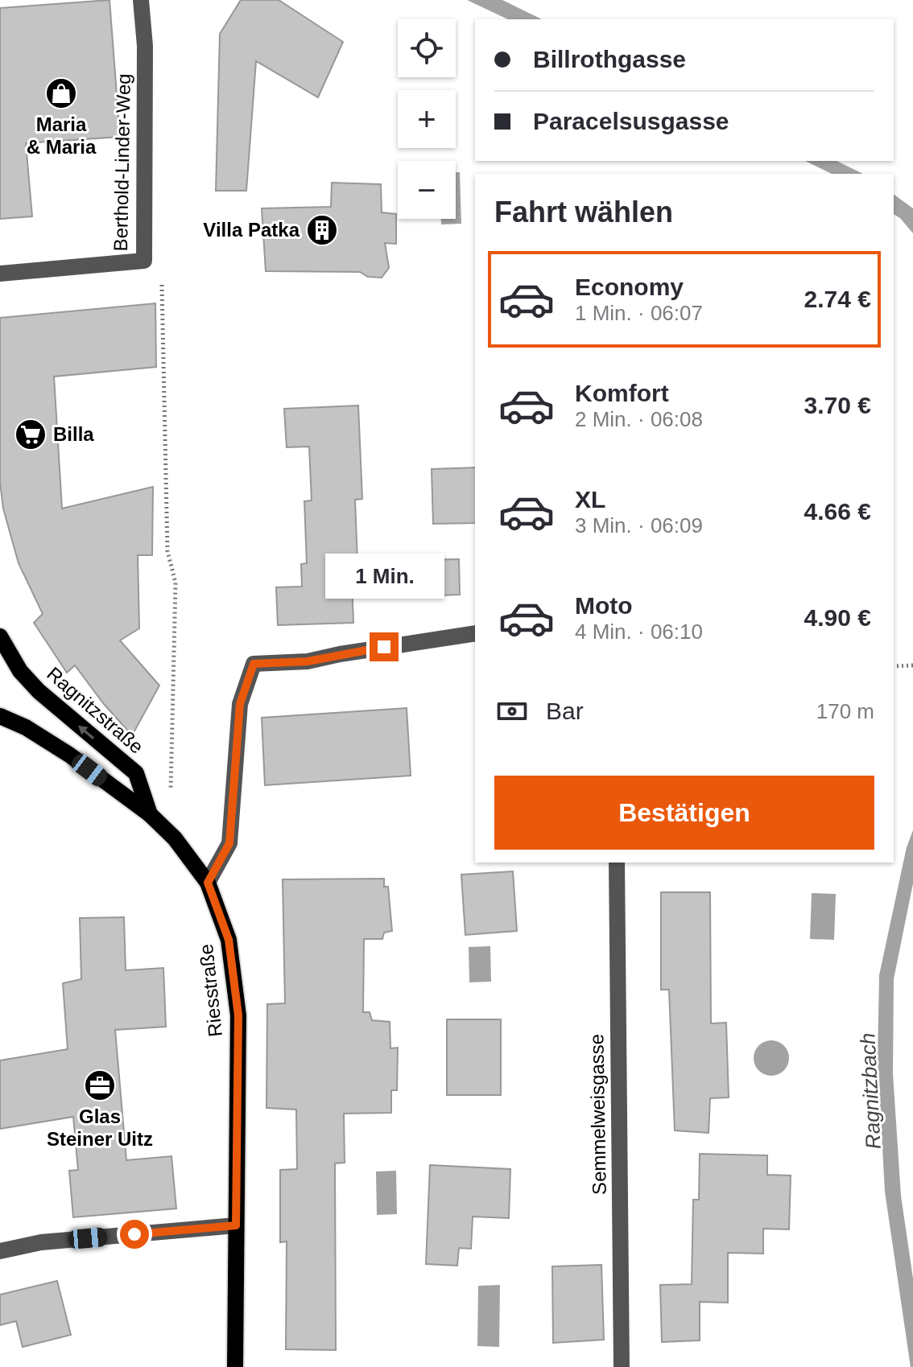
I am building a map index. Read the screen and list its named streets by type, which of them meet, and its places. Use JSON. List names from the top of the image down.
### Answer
{
  "streets": {
    "main road": ["Ragnitzstraße", "Riesstraße"],
    "street": ["Berthold-Linder-Weg", "Semmelweisgasse"]
  },
  "crossings": [
    ["Ragnitzstraße", "Riesstraße"]
  ],
  "one_way": ["Ragnitzstraße"],
  "water": ["Ragnitzbach"],
  "places": {
    "shop": ["Maria & Maria"],
    "building": ["Villa Patka"],
    "supermarket": ["Billa"],
    "office": ["Glas Steiner Uitz"]
  },
  "page": {
    "map_buttons": ["+", "−"],
    "banner": ["Billrothgasse", "Paracelsusgasse"],
    "heading": "Fahrt wählen",
    "list": [
      {
        "name": "Economy",
        "note": "1 Min. · 06:07",
        "value": "2.74 €"
      },
      {
        "name": "Komfort",
        "note": "2 Min. · 06:08",
        "value": "3.70 €"
      },
      {
        "name": "XL",
        "note": "3 Min. · 06:09",
        "value": "4.66 €"
      },
      {
        "name": "Moto",
        "note": "4 Min. · 06:10",
        "value": "4.90 €"
      }
    ],
    "bubble": "1 Min.",
    "pay": ["Bar", "170 m"],
    "buttons": "Bestätigen"
  }
}
